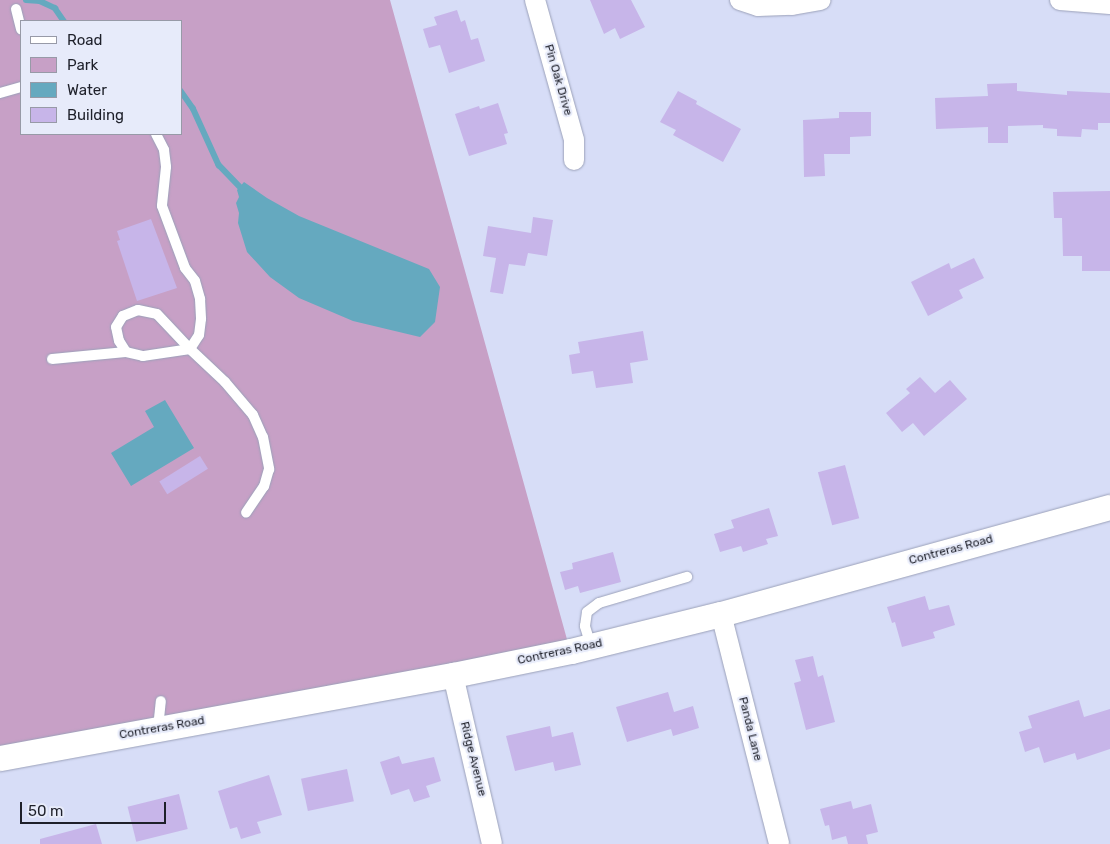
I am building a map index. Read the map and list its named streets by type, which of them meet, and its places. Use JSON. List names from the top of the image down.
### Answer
{
  "streets": {
    "street": [
      "Pin Oak Drive",
      "Contreras Road",
      "Panda Lane",
      "Ridge Avenue"
    ]
  },
  "crossings": [
    ["Contreras Road", "Panda Lane"],
    ["Contreras Road", "Ridge Avenue"]
  ],
  "legend": [
    "Road",
    "Park",
    "Water",
    "Building"
  ],
  "scale_bar": "50 m"
}
